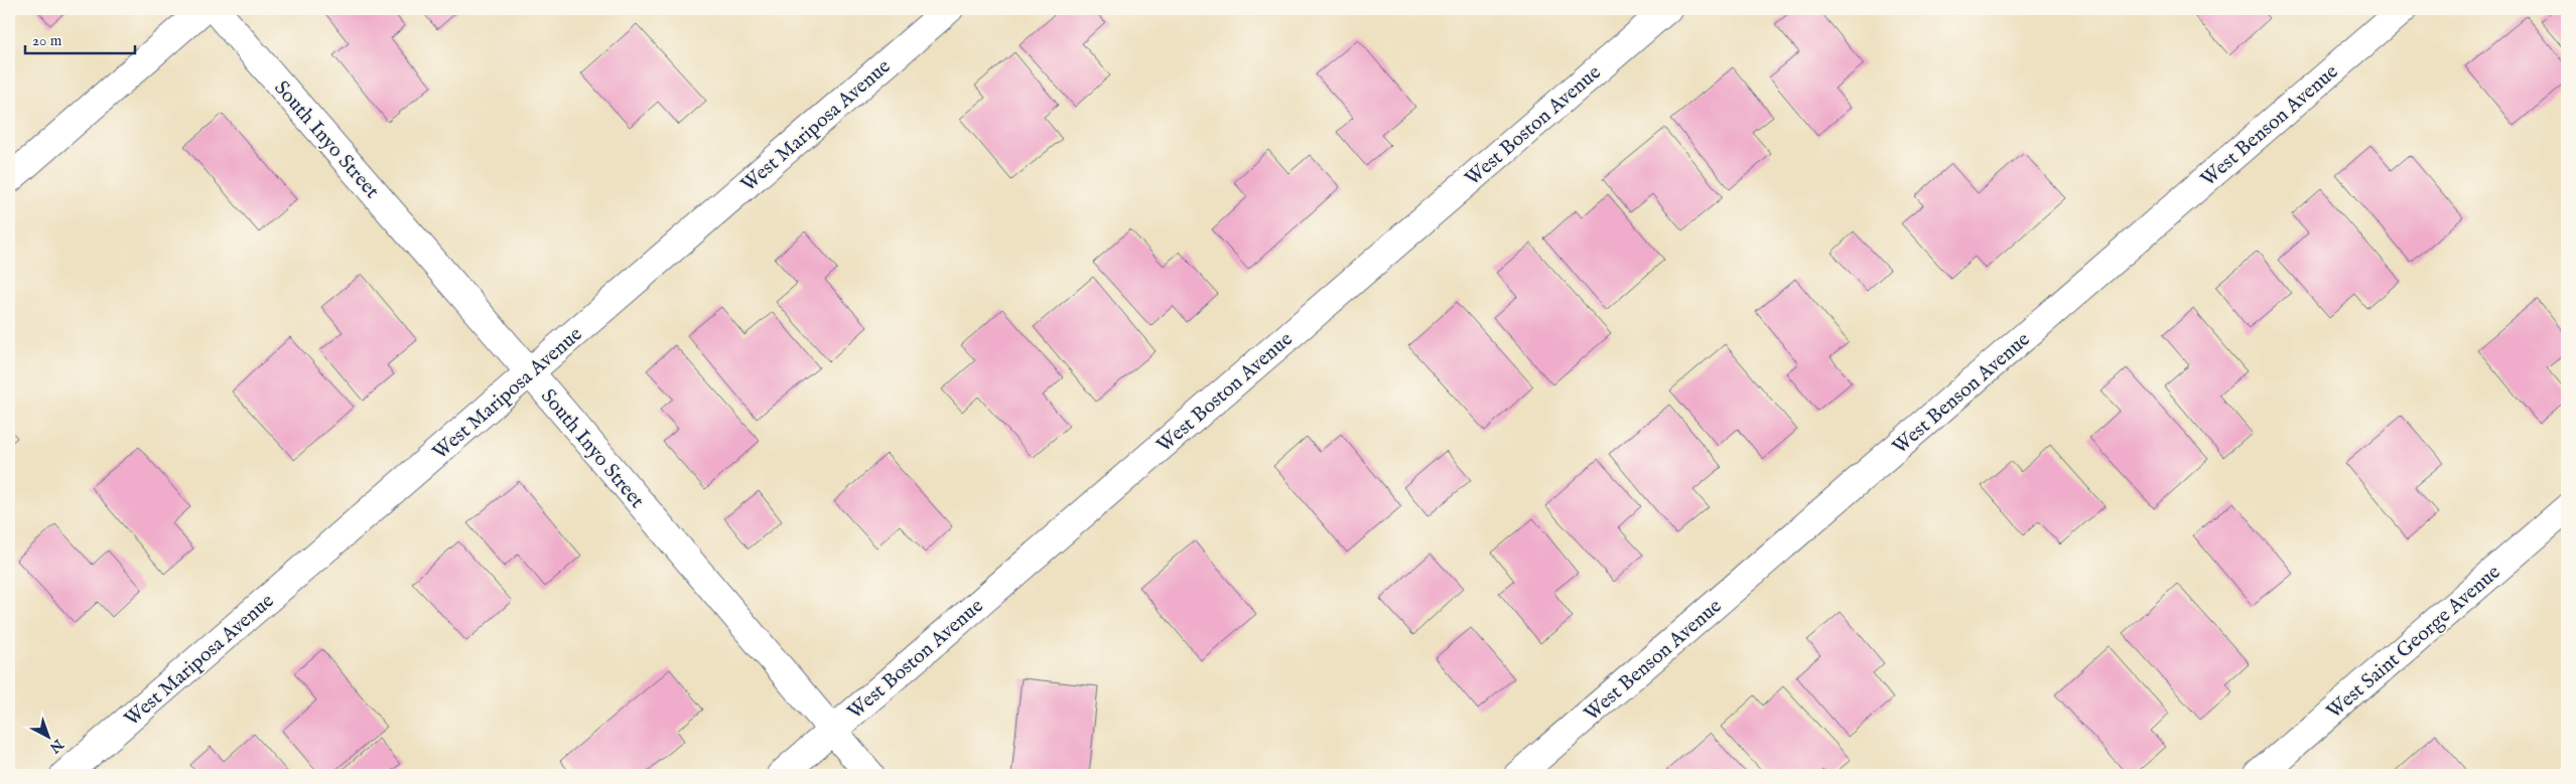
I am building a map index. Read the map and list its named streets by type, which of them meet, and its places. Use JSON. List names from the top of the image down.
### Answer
{
  "streets": {
    "street": [
      "West Mariposa Avenue",
      "West Boston Avenue",
      "West Benson Avenue",
      "South Inyo Street",
      "West Saint George Avenue"
    ]
  },
  "crossings": [
    ["West Mariposa Avenue", "South Inyo Street"],
    ["West Boston Avenue", "South Inyo Street"]
  ],
  "scale_bar": "20 m",
  "north": "bottom right"
}
